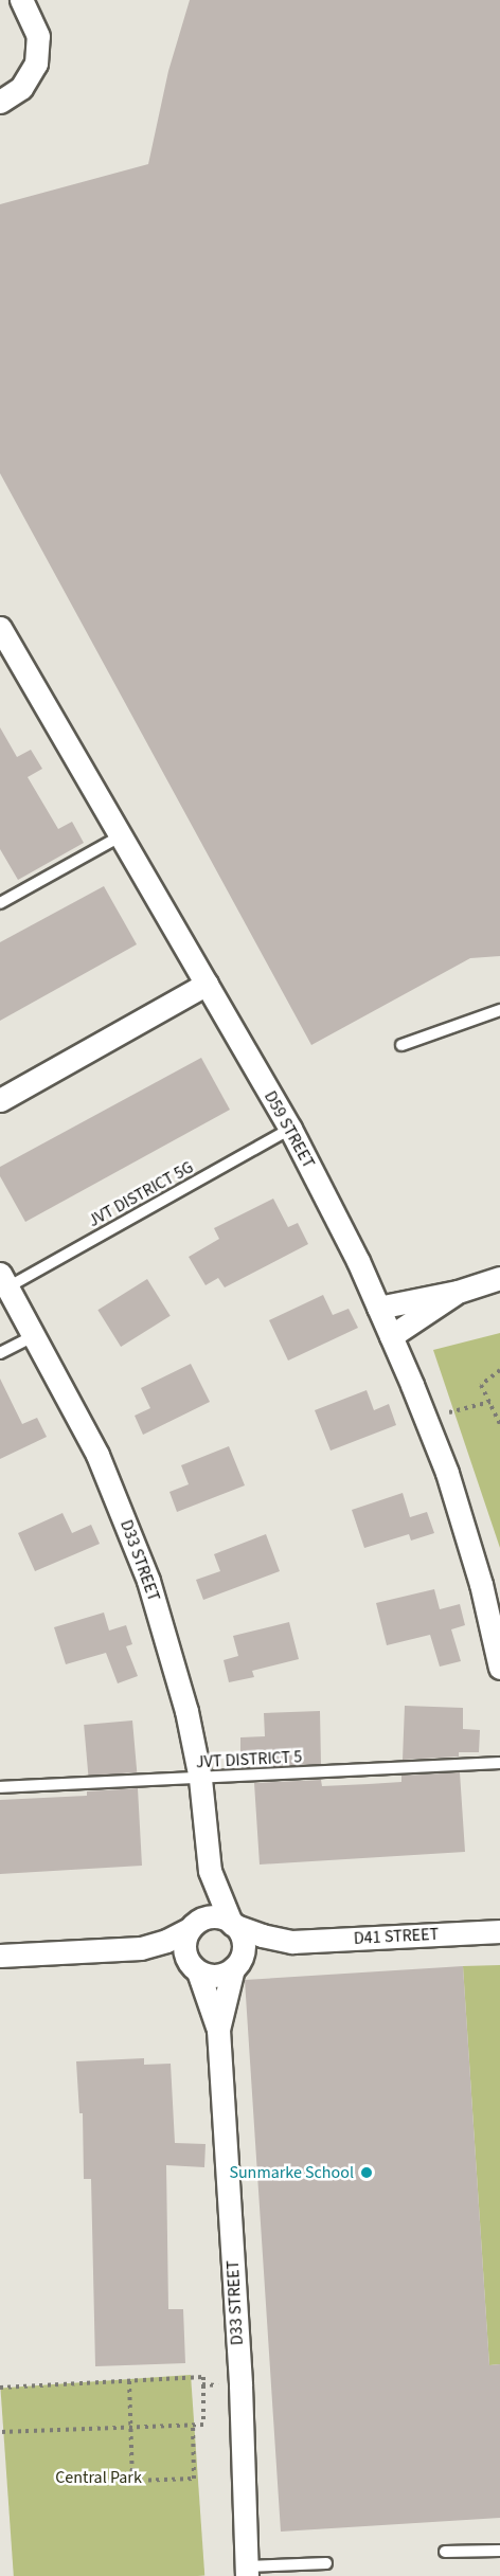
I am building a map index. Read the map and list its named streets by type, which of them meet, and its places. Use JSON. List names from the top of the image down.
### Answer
{
  "streets": {
    "street": ["D59 STREET", "D33 STREET", "D41 STREET"],
    "lane": ["JVT DISTRICT 5G", "JVT DISTRICT 5"]
  },
  "crossings": [
    ["D59 STREET", "JVT DISTRICT 5G"],
    ["JVT DISTRICT 5G", "D33 STREET"],
    ["D33 STREET", "JVT DISTRICT 5"],
    ["D33 STREET", "D41 STREET"]
  ],
  "parks": ["Central Park"],
  "places": ["Sunmarke School"]
}
